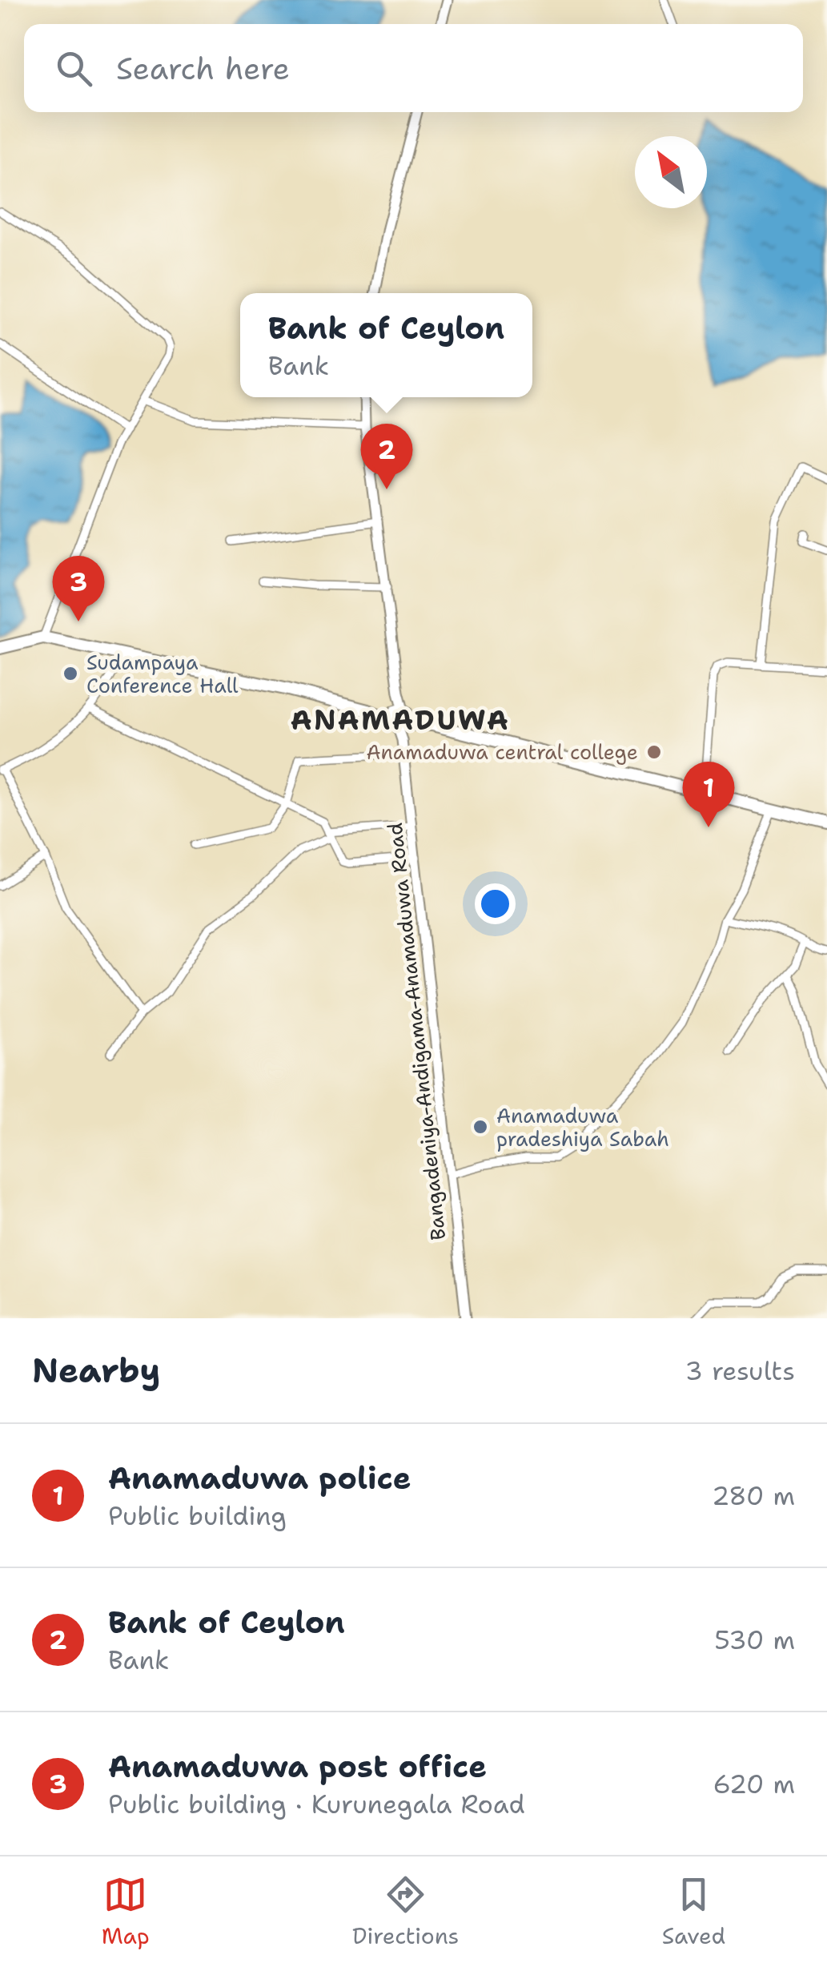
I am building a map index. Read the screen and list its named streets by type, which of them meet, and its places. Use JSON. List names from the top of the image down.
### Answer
{
  "streets": {
    "main road": ["Bangadeniya-Andigama-Anamaduwa Road"]
  },
  "districts": ["ANAMADUWA"],
  "places": ["Sudampaya Conference Hall", "Anamaduwa central college", "Anamaduwa pradeshiya Sabah"],
  "north": "top left",
  "page": {
    "search": "Search here",
    "popup": ["Bank of Ceylon", "Bank"],
    "pins": ["2", "3", "1"],
    "heading": ["Nearby", "3 results"],
    "list": [
      {
        "mark": "1",
        "name": "Anamaduwa police",
        "note": "Public building",
        "value": "280 m"
      },
      {
        "mark": "2",
        "name": "Bank of Ceylon",
        "note": "Bank",
        "value": "530 m"
      },
      {
        "mark": "3",
        "name": "Anamaduwa post office",
        "note": "Public building · Kurunegala Road",
        "value": "620 m"
      }
    ],
    "nav": ["Map", "Directions", "Saved"]
  }
}
